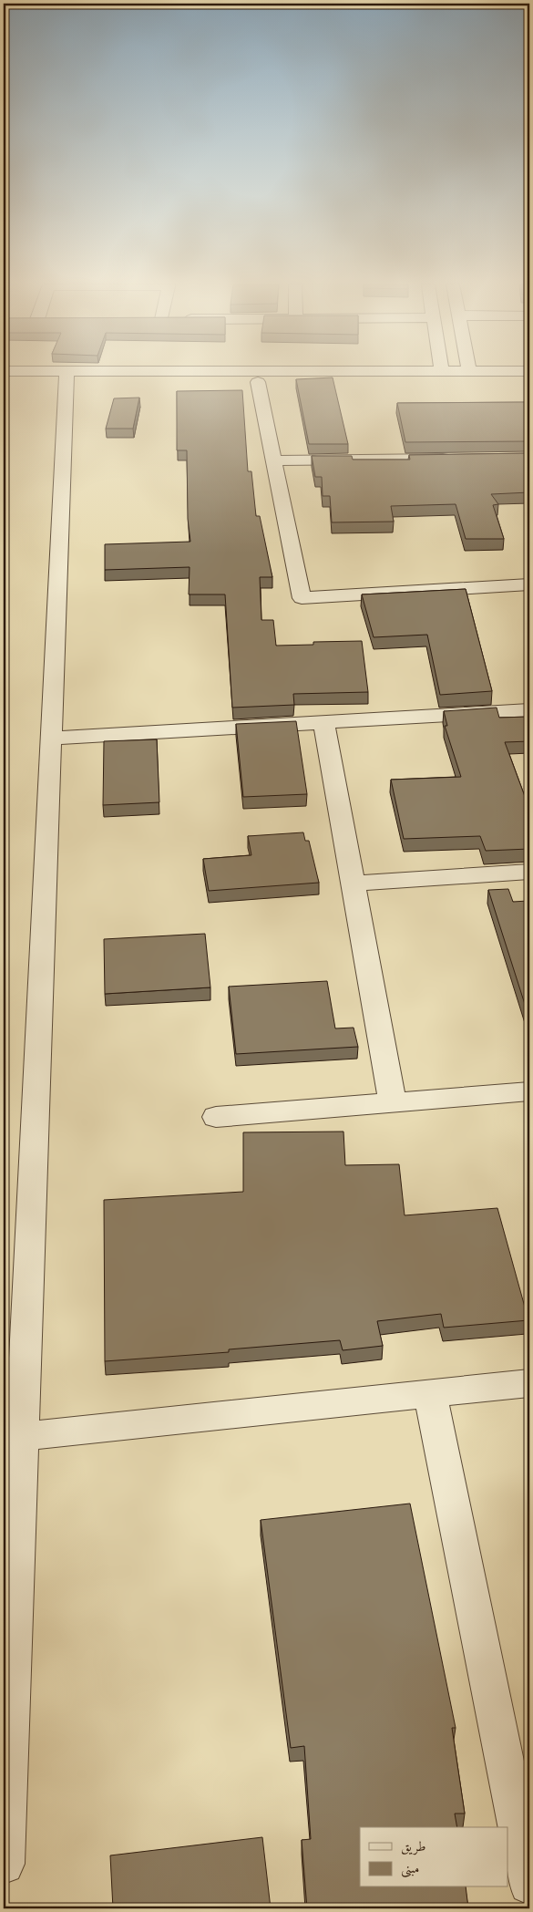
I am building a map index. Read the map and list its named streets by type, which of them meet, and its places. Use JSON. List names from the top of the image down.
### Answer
{
  "legend": ["طريق", "مبنى"]
}
